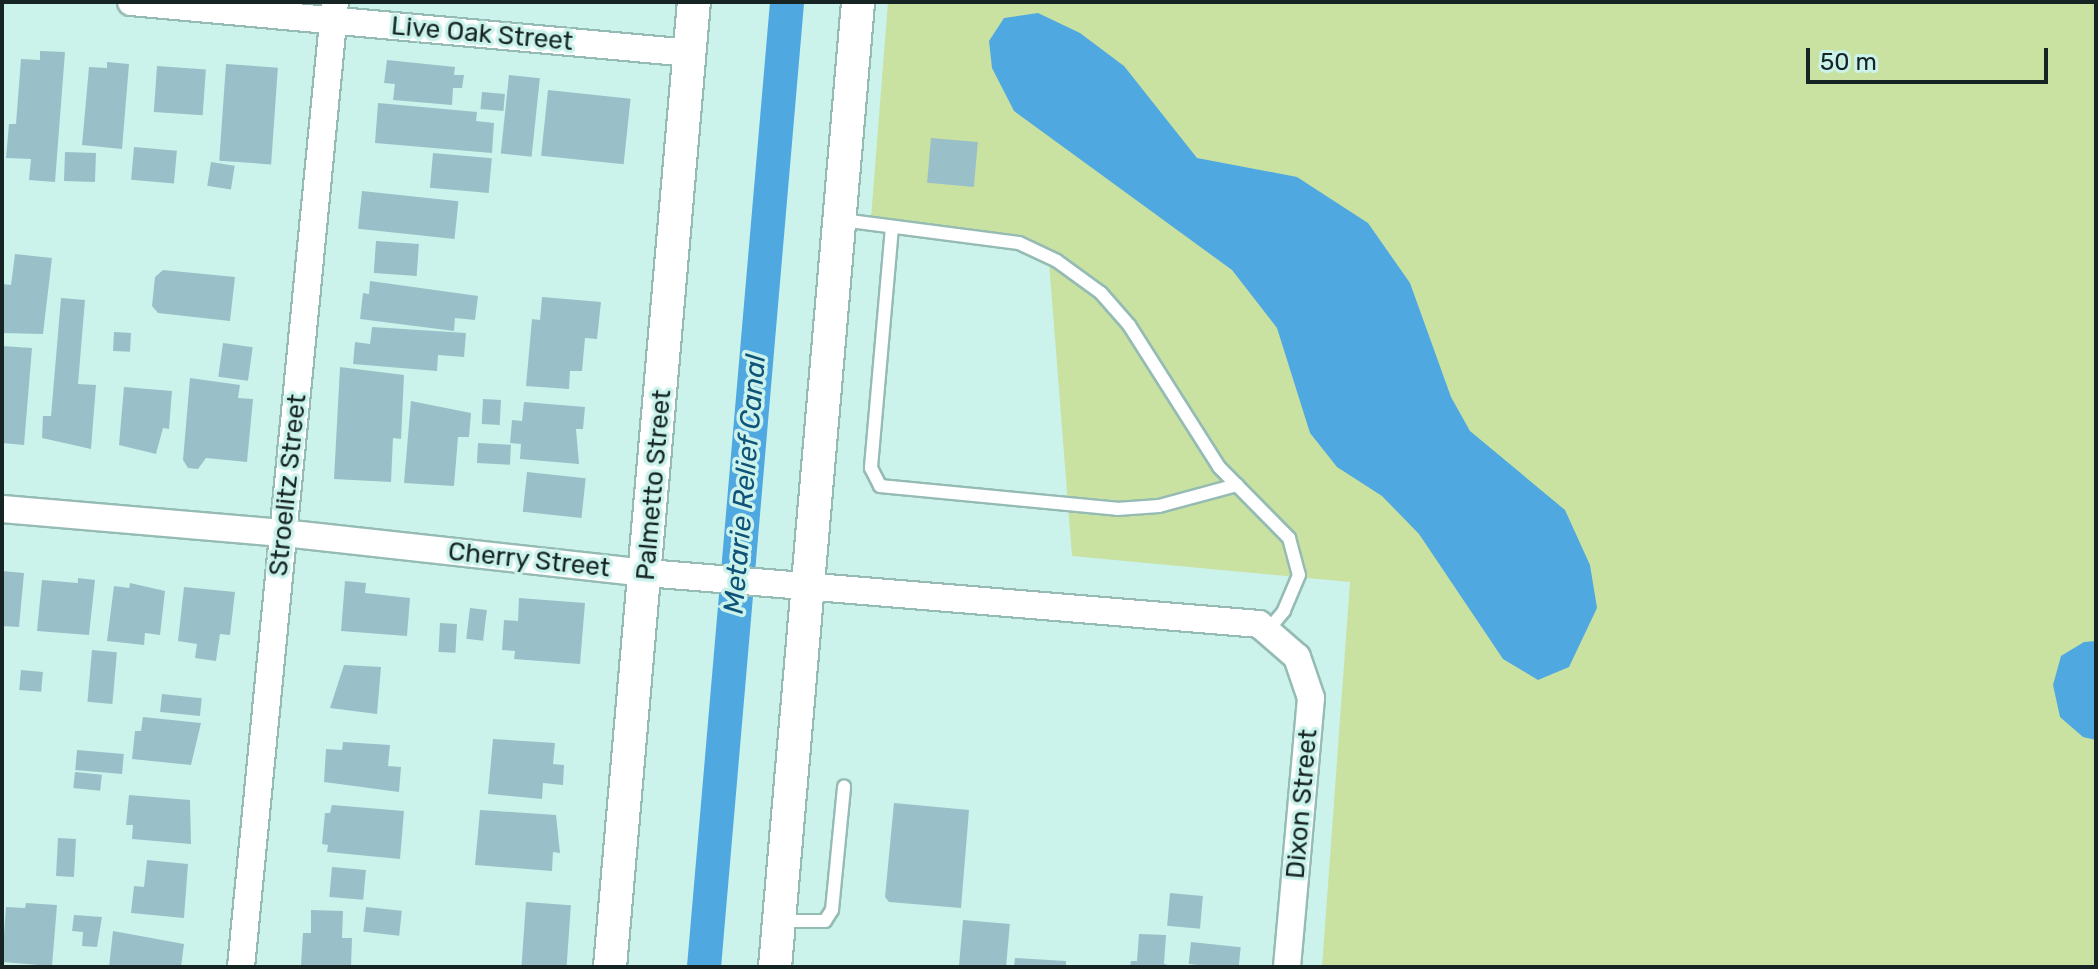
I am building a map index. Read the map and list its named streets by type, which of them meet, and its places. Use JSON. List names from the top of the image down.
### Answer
{
  "streets": {
    "street": [
      "Live Oak Street",
      "Stroelitz Street",
      "Palmetto Street",
      "Cherry Street",
      "Dixon Street"
    ]
  },
  "crossings": [
    ["Live Oak Street", "Stroelitz Street"],
    ["Live Oak Street", "Palmetto Street"],
    ["Stroelitz Street", "Cherry Street"],
    ["Palmetto Street", "Cherry Street"],
    ["Cherry Street", "Dixon Street"]
  ],
  "water": ["Metarie Relief Canal"],
  "scale_bar": "50 m"
}
